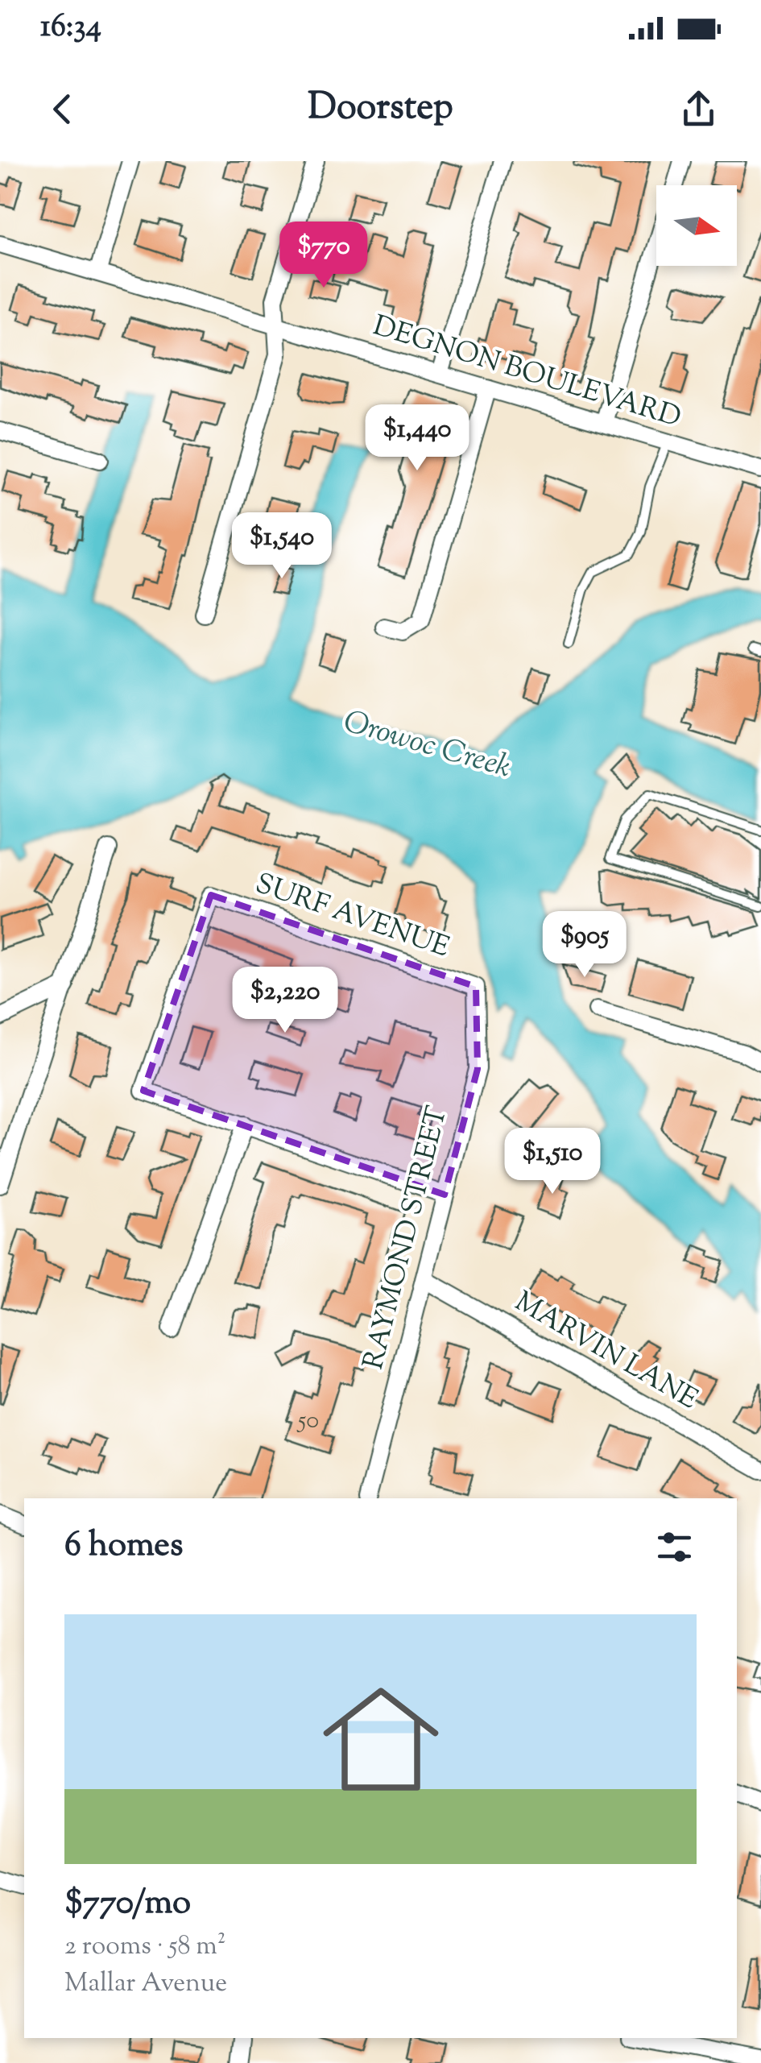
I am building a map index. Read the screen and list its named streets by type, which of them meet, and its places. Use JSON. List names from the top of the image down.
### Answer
{
  "streets": {
    "street": [
      "DEGNON BOULEVARD",
      "SURF AVENUE",
      "RAYMOND STREET",
      "MARVIN LANE"
    ]
  },
  "crossings": [
    ["SURF AVENUE", "RAYMOND STREET"],
    ["RAYMOND STREET", "MARVIN LANE"]
  ],
  "water": ["Orowoc Creek"],
  "house_numbers": ["50"],
  "north": "right",
  "page": {
    "status": "16:34",
    "header": "Doorstep",
    "price": [
      "$770",
      "$1,440",
      "$1,540",
      "$905",
      "$2,220",
      "$1,510"
    ],
    "heading": "6 homes",
    "list": [
      {
        "name": "$770/mo",
        "note": "2 rooms · 58 m² · Mallar Avenue"
      }
    ]
  }
}
